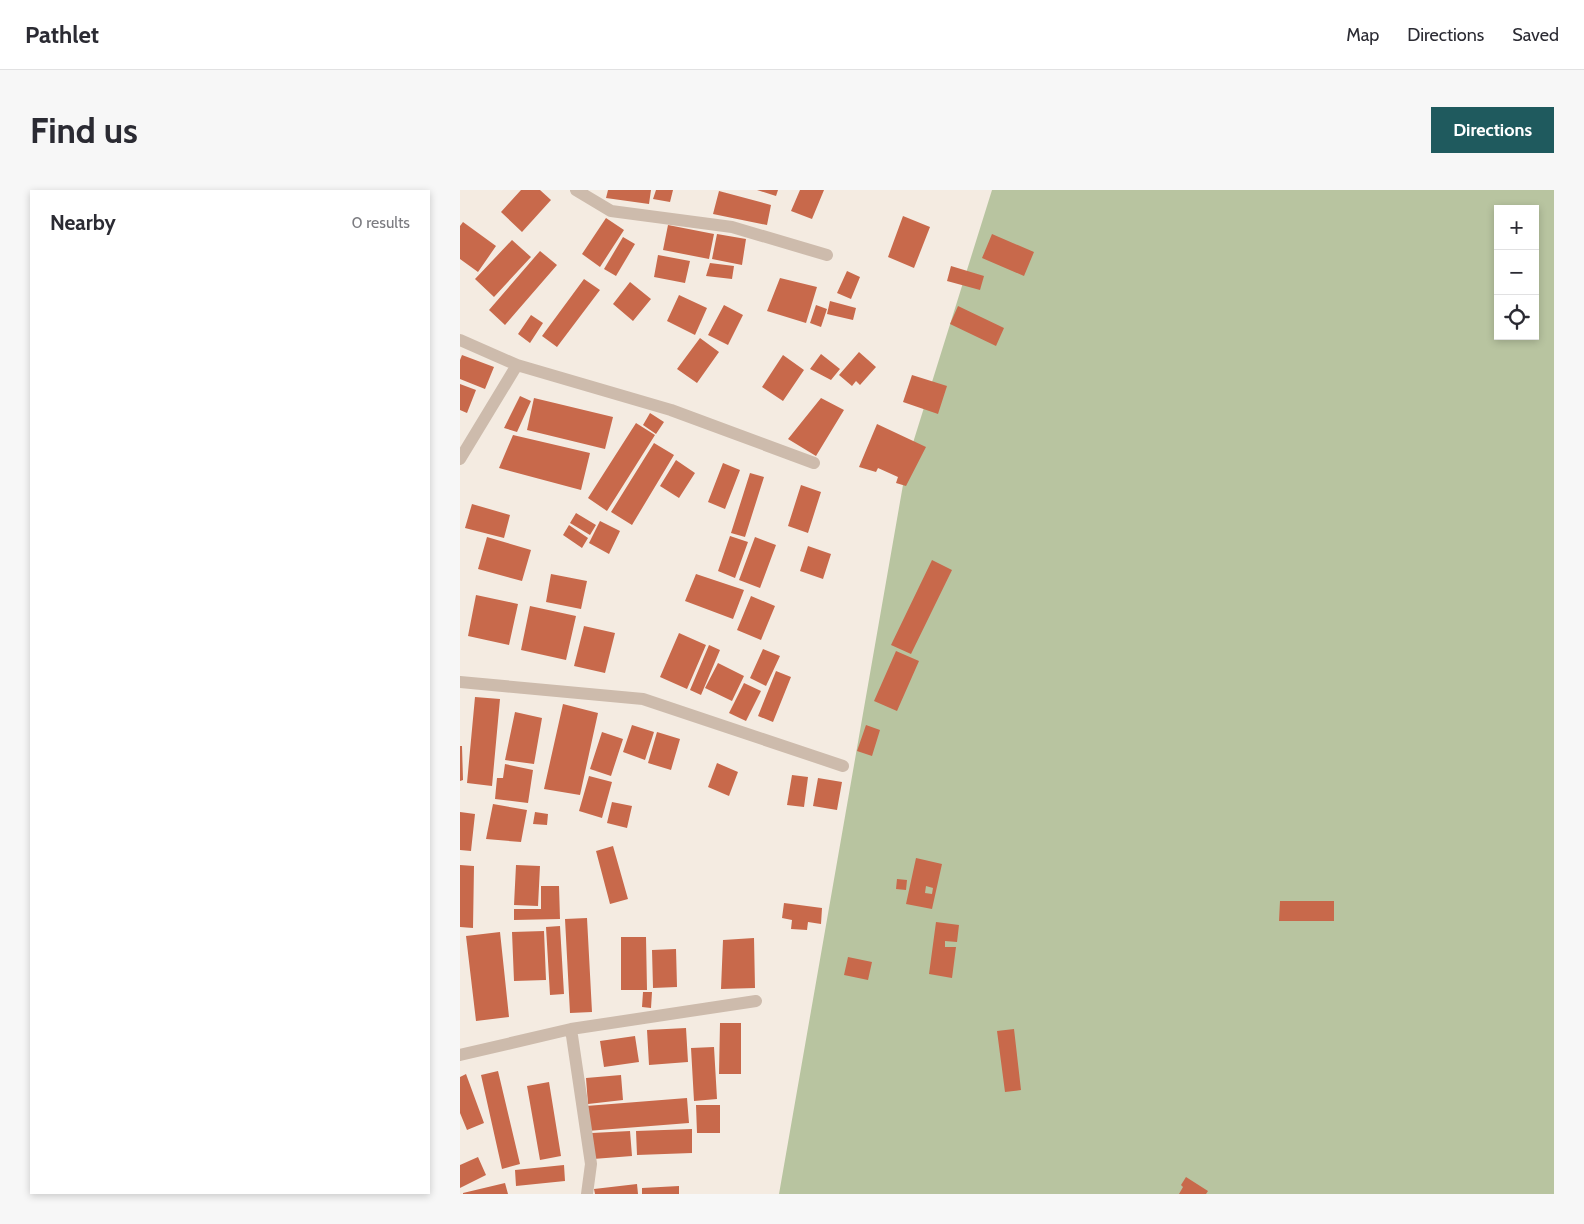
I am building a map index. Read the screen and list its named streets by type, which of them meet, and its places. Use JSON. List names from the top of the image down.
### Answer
{
  "page": {
    "header": "Pathlet",
    "nav": ["Map", "Directions", "Saved"],
    "buttons": "Directions",
    "title": "Find us",
    "heading": ["Nearby", "0 results"],
    "map_buttons": ["+", "−"]
  }
}
